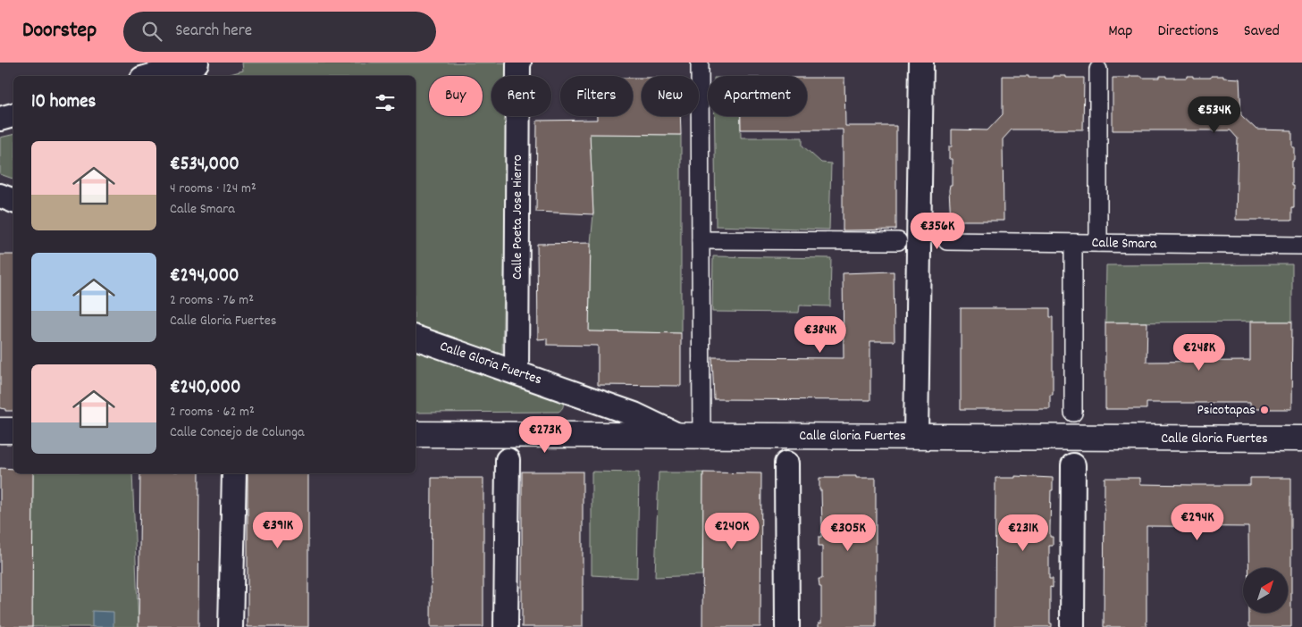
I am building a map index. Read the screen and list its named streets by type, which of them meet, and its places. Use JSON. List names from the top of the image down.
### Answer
{
  "streets": {
    "street": ["Calle Poeta Jose Hierro", "Calle Smara", "Calle Gloria Fuertes"]
  },
  "crossings": [
    ["Calle Poeta Jose Hierro", "Calle Gloria Fuertes"]
  ],
  "places": ["Psicotapas"],
  "north": "top right",
  "page": {
    "header": "Doorstep",
    "search": "Search here",
    "nav": ["Map", "Directions", "Saved"],
    "chip": [
      "Buy",
      "Rent",
      "Filters",
      "New",
      "Apartment"
    ],
    "heading": "10 homes",
    "price": [
      "€534K",
      "€356K",
      "€384K",
      "€248K",
      "€273K",
      "€294K",
      "€391K",
      "€240K",
      "€305K",
      "€231K"
    ],
    "list": [
      {
        "name": "€534,000",
        "note": "4 rooms · 124 m² · Calle Smara"
      },
      {
        "name": "€294,000",
        "note": "2 rooms · 76 m² · Calle Gloria Fuertes"
      },
      {
        "name": "€240,000",
        "note": "2 rooms · 62 m² · Calle Concejo de Colunga"
      }
    ]
  }
}
